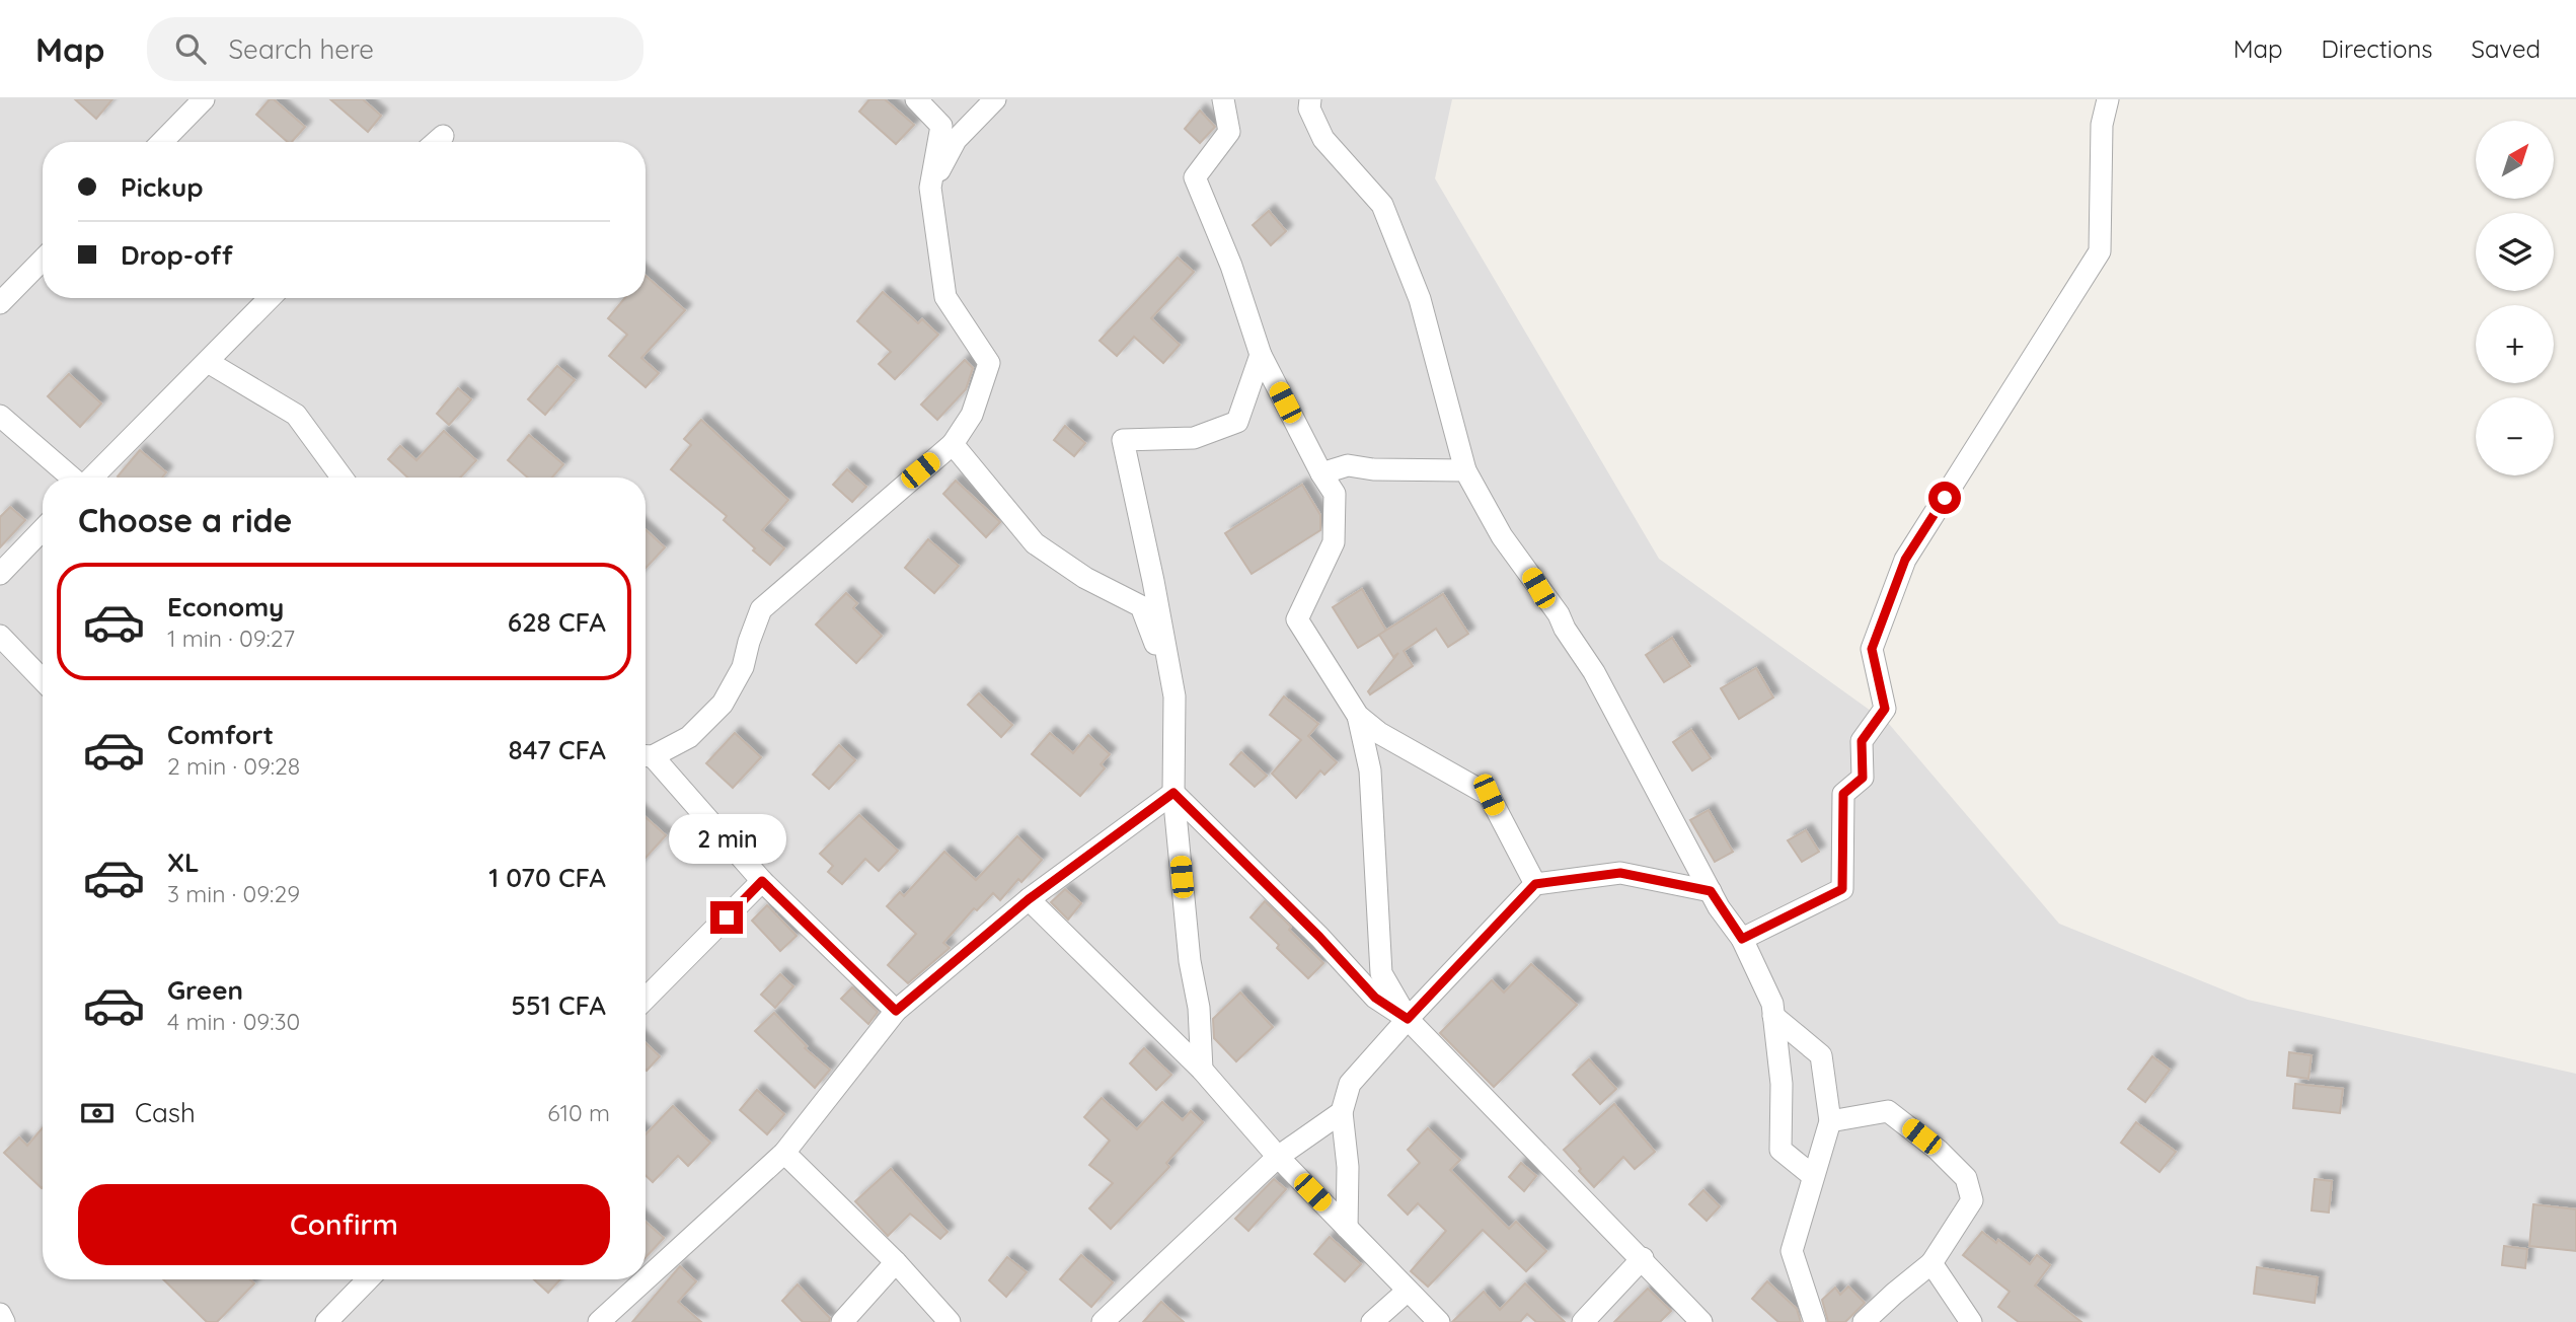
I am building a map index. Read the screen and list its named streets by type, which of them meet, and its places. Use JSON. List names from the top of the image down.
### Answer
{
  "north": "top right",
  "page": {
    "header": "Map",
    "search": "Search here",
    "nav": ["Map", "Directions", "Saved"],
    "map_buttons": ["+", "−"],
    "banner": ["Pickup", "Drop-off"],
    "heading": "Choose a ride",
    "list": [
      {
        "name": "Economy",
        "note": "1 min · 09:27",
        "value": "628 CFA"
      },
      {
        "name": "Comfort",
        "note": "2 min · 09:28",
        "value": "847 CFA"
      },
      {
        "name": "XL",
        "note": "3 min · 09:29",
        "value": "1 070 CFA"
      },
      {
        "name": "Green",
        "note": "4 min · 09:30",
        "value": "551 CFA"
      }
    ],
    "bubble": "2 min",
    "pay": ["Cash", "610 m"],
    "buttons": "Confirm"
  }
}
